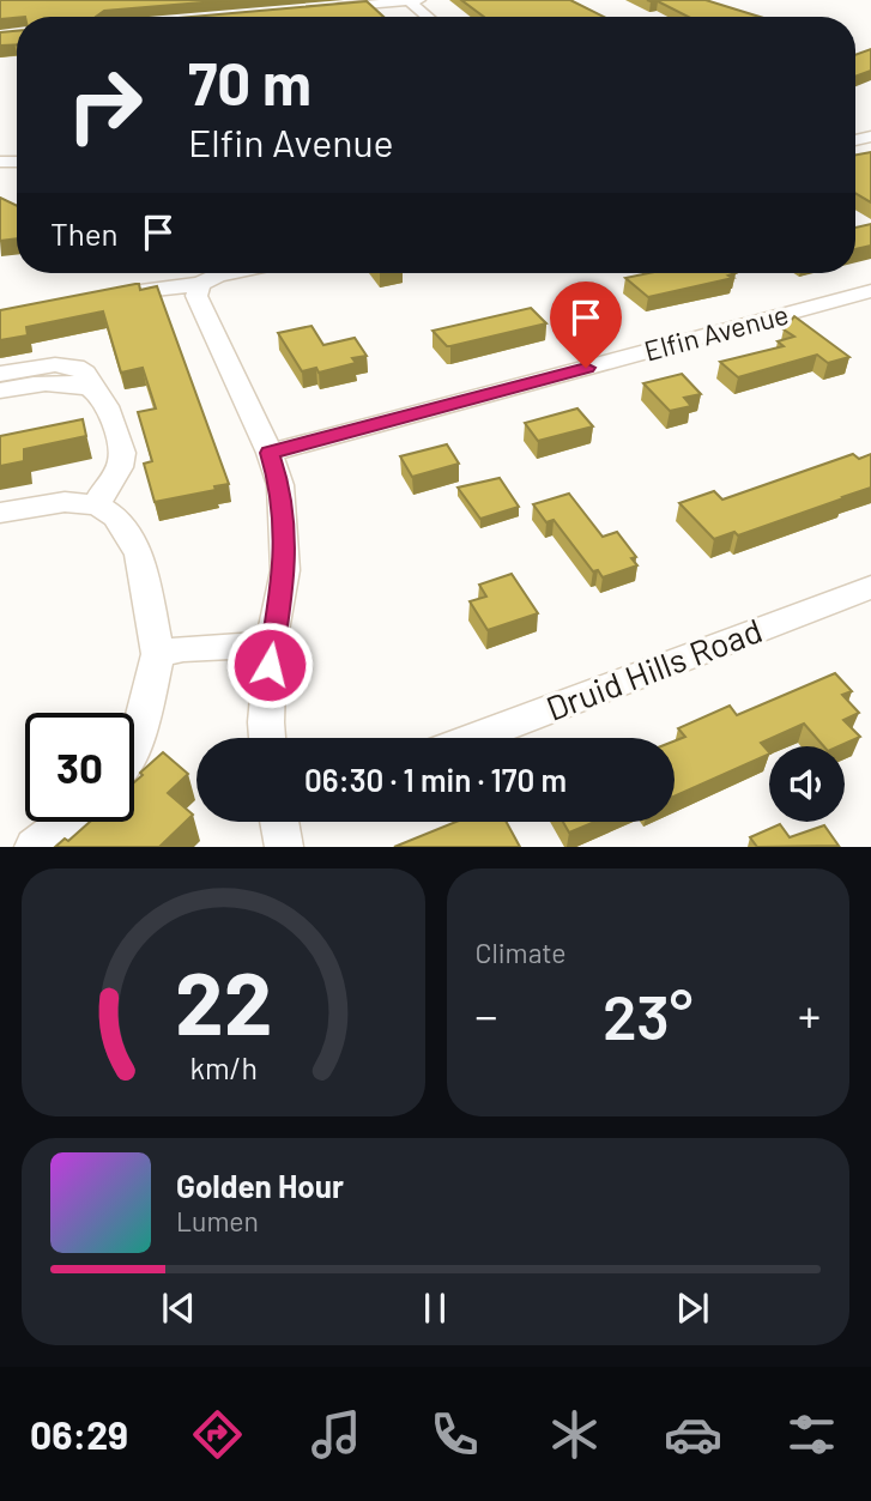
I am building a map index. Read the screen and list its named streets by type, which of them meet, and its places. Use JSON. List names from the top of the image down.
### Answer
{
  "streets": {
    "street": ["Elfin Avenue", "Druid Hills Road"]
  },
  "page": {
    "turn": ["70 m", "Elfin Avenue"],
    "then": "Then",
    "limit": "30",
    "trip": "06:30 · 1 min · 170 m",
    "tile": "Climate",
    "heat": ["−", "23°", "+"],
    "song": ["Golden Hour", "Lumen"],
    "tabs": "06:29",
    "gauge": ["22", "km/h"]
  }
}
